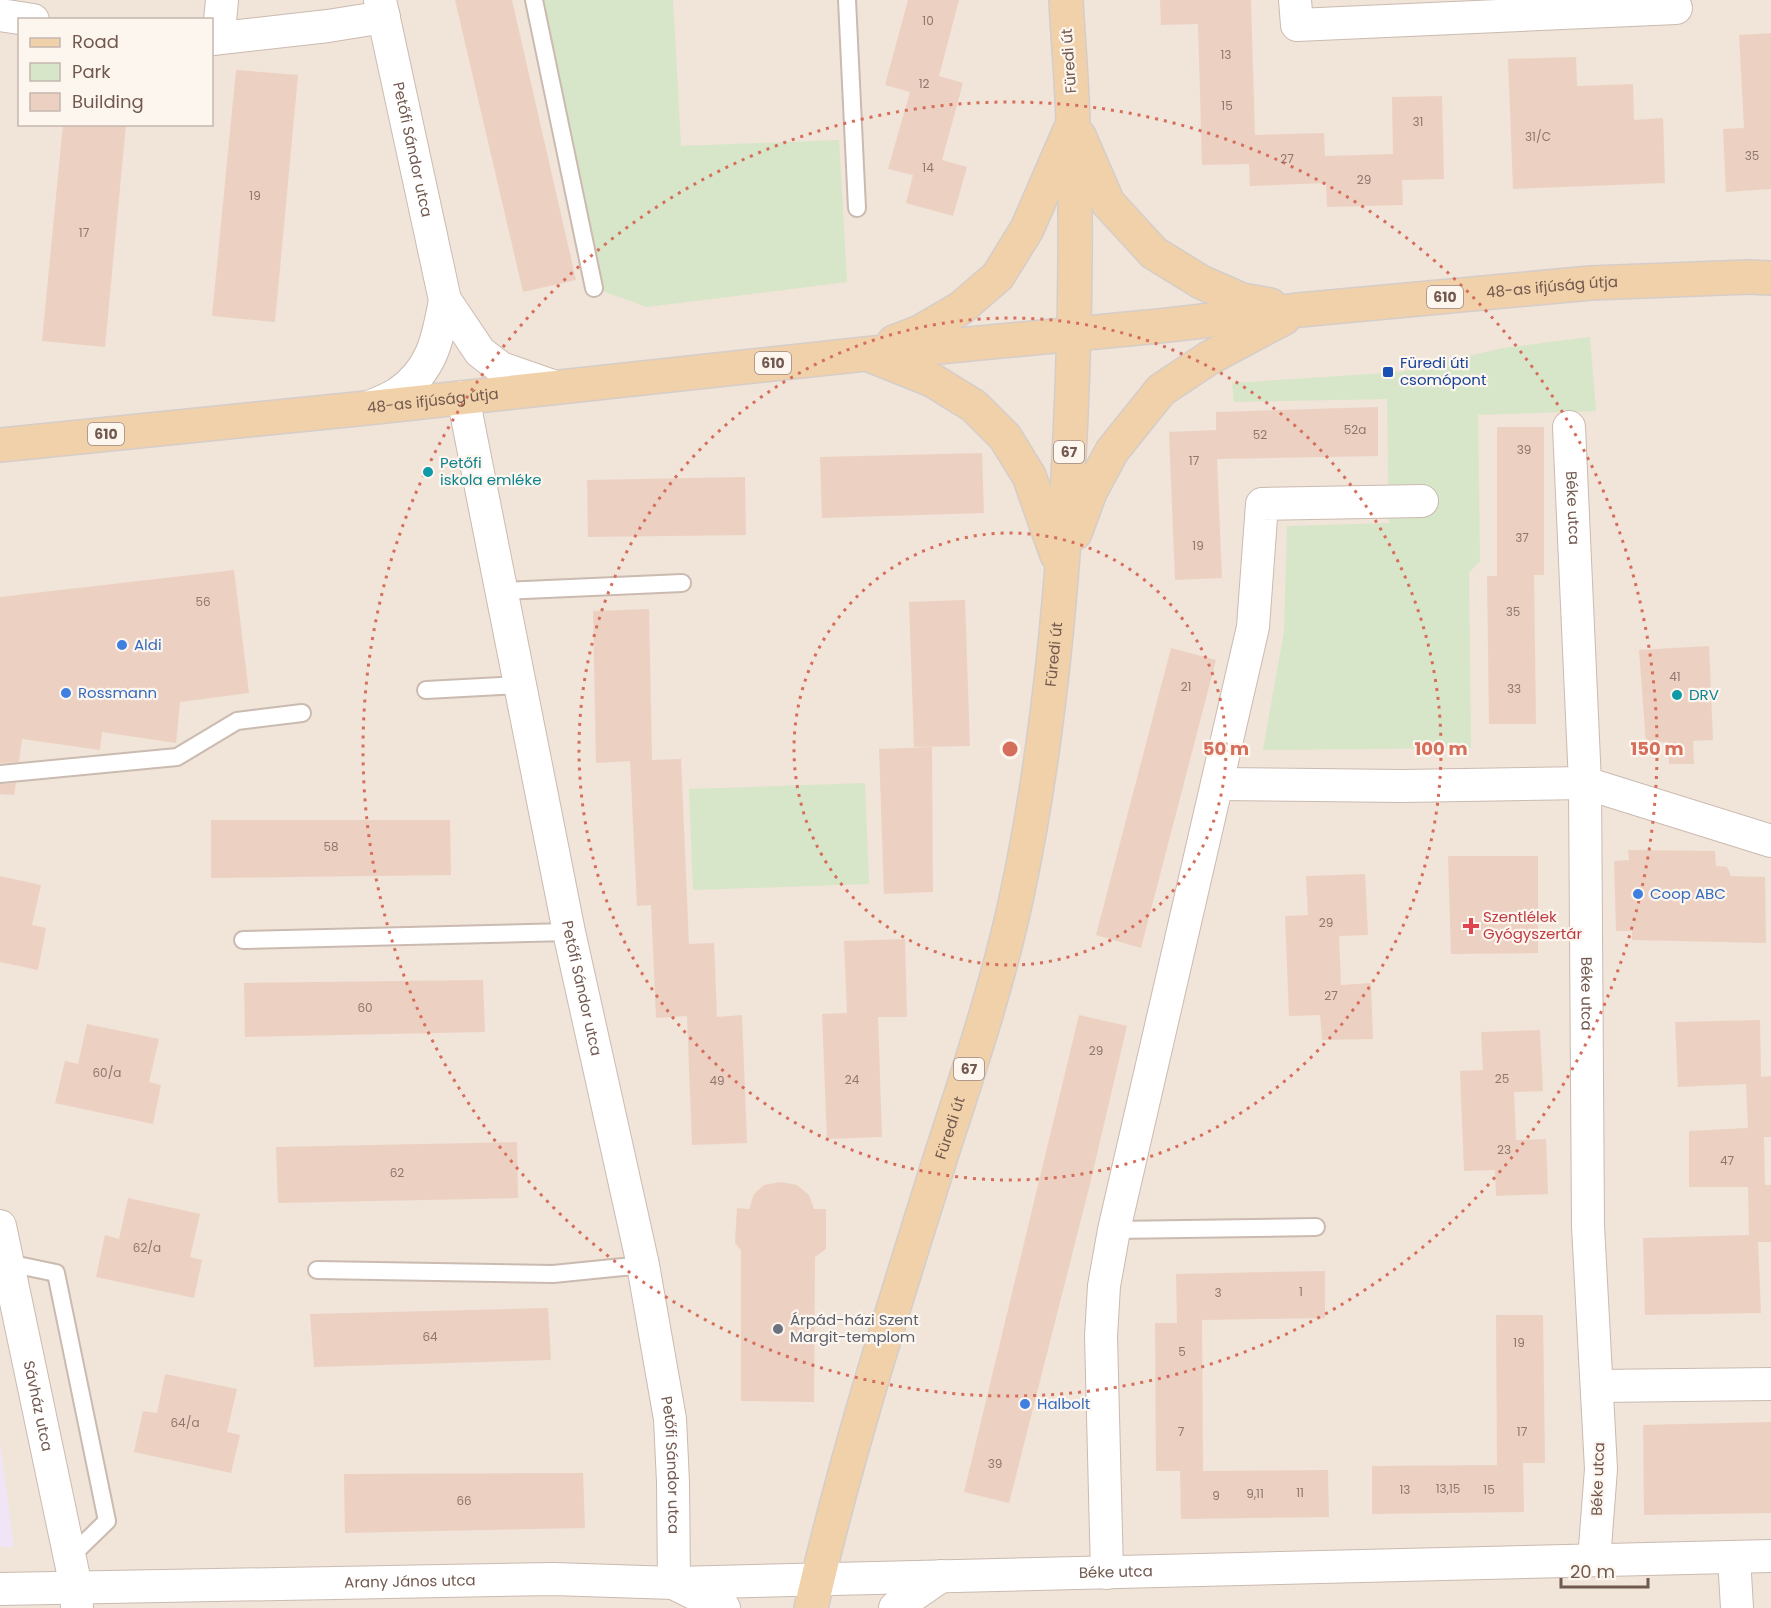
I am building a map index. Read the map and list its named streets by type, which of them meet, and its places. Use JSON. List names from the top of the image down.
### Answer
{
  "streets": {
    "main road": [
      "Füredi út",
      "48-as ifjúság útja",
      "610",
      "67"
    ],
    "street": [
      "Petőfi Sándor utca",
      "Béke utca",
      "Sávház utca",
      "Arany János utca"
    ]
  },
  "crossings": [
    ["Füredi út", "67"],
    ["Füredi út", "Béke utca"],
    ["Füredi út", "Arany János utca"],
    ["Petőfi Sándor utca", "48-as ifjúság útja"],
    ["Petőfi Sándor utca", "Arany János utca"],
    ["48-as ifjúság útja", "610"],
    ["610", "67"],
    ["Béke utca", "Arany János utca"],
    ["Sávház utca", "Arany János utca"]
  ],
  "places": {
    "transit": ["Füredi úti csomópont"],
    "other": [
      "Petőfi iskola emléke",
      "Aldi",
      "Rossmann",
      "DRV",
      "Coop ABC",
      "Árpád-házi Szent Margit-templom",
      "Halbolt"
    ],
    "health": ["Szentlélek Gyógyszertár"]
  },
  "house_numbers": [
    "10",
    "13",
    "12",
    "15",
    "31",
    "31/C",
    "35",
    "27",
    "14",
    "29",
    "19",
    "17",
    "52a",
    "52",
    "39",
    "17",
    "37",
    "19",
    "56",
    "35",
    "41",
    "21",
    "33",
    "58",
    "29",
    "27",
    "60",
    "29",
    "60/a",
    "25",
    "24",
    "49",
    "23",
    "47",
    "62",
    "62/a",
    "1",
    "3",
    "64",
    "19",
    "5",
    "64/a",
    "7",
    "17",
    "39",
    "13,15",
    "13",
    "15",
    "11",
    "9,11",
    "9",
    "66"
  ],
  "legend": ["Road", "Park", "Building"],
  "scale_bar": "20 m",
  "rings": ["50 m", "100 m", "150 m"]
}
